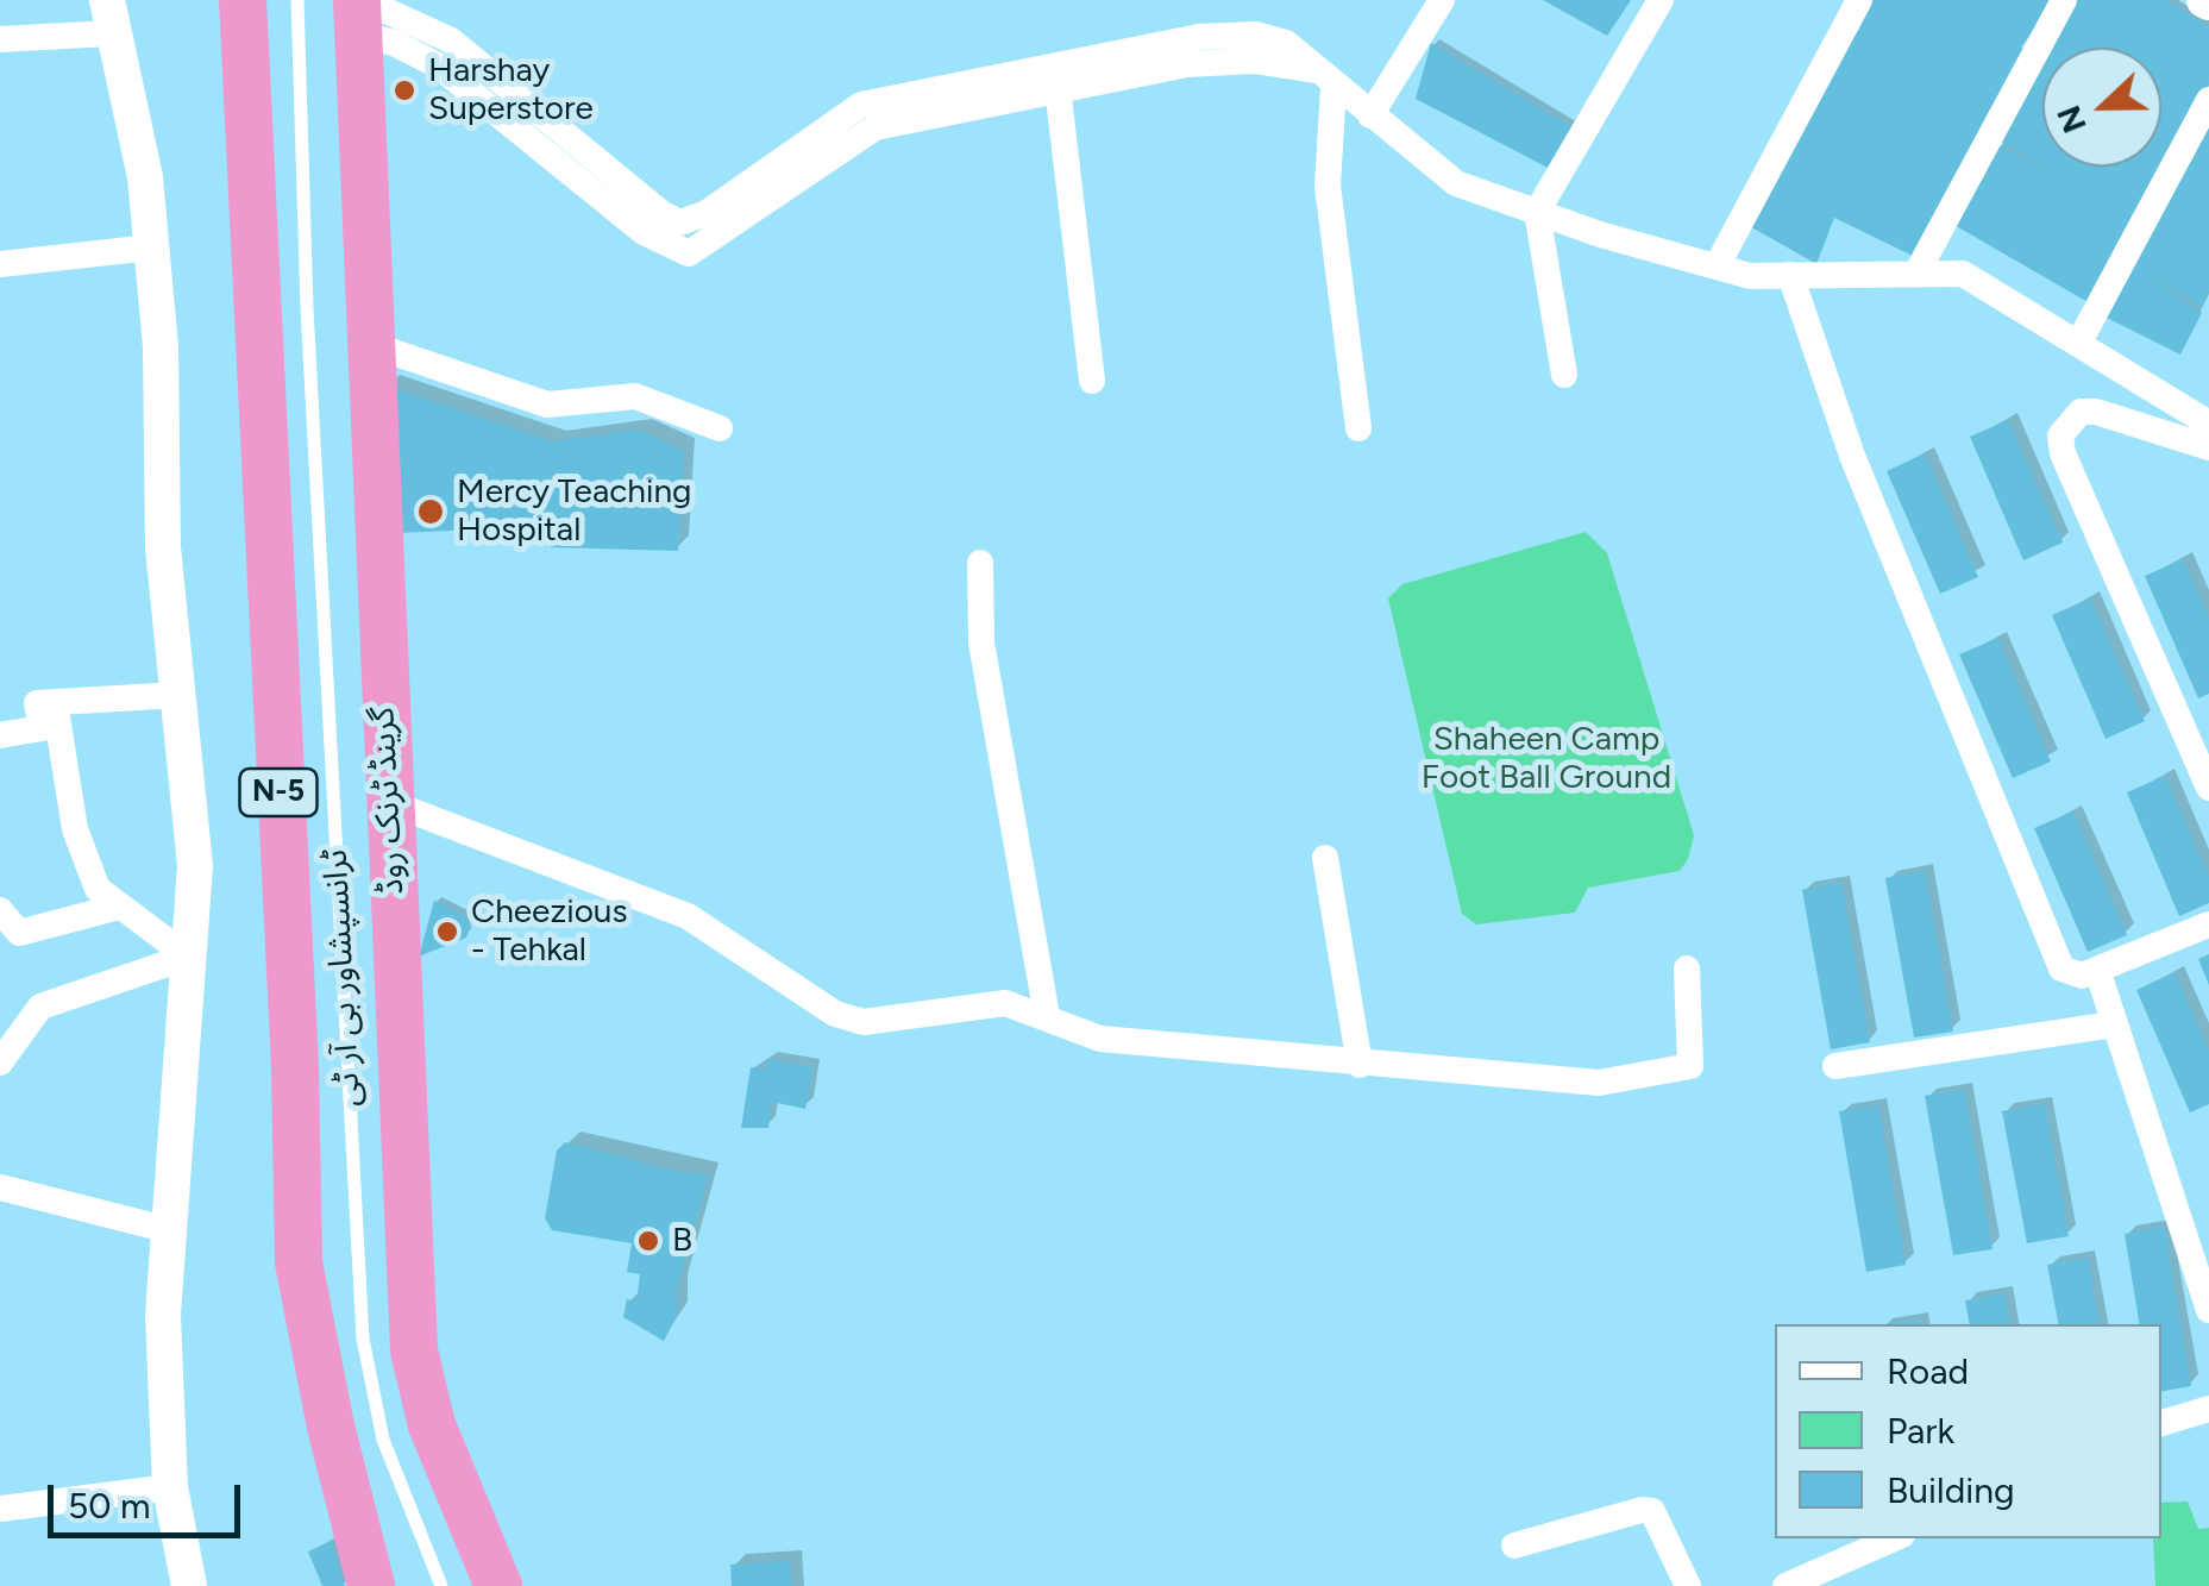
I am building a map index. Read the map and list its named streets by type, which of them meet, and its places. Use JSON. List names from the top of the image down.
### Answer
{
  "streets": {
    "highway": ["N-5", "گرینڈ ٹرنک روڈ"],
    "lane": ["ٹرانسپشاور بی آر ٹی"]
  },
  "parks": ["Shaheen Camp Foot Ball Ground"],
  "places": [
    "Harshay Superstore",
    "Mercy Teaching Hospital",
    "Cheezious - Tehkal",
    "B"
  ],
  "legend": ["Road", "Park", "Building"],
  "scale_bar": "50 m",
  "north": "left"
}
